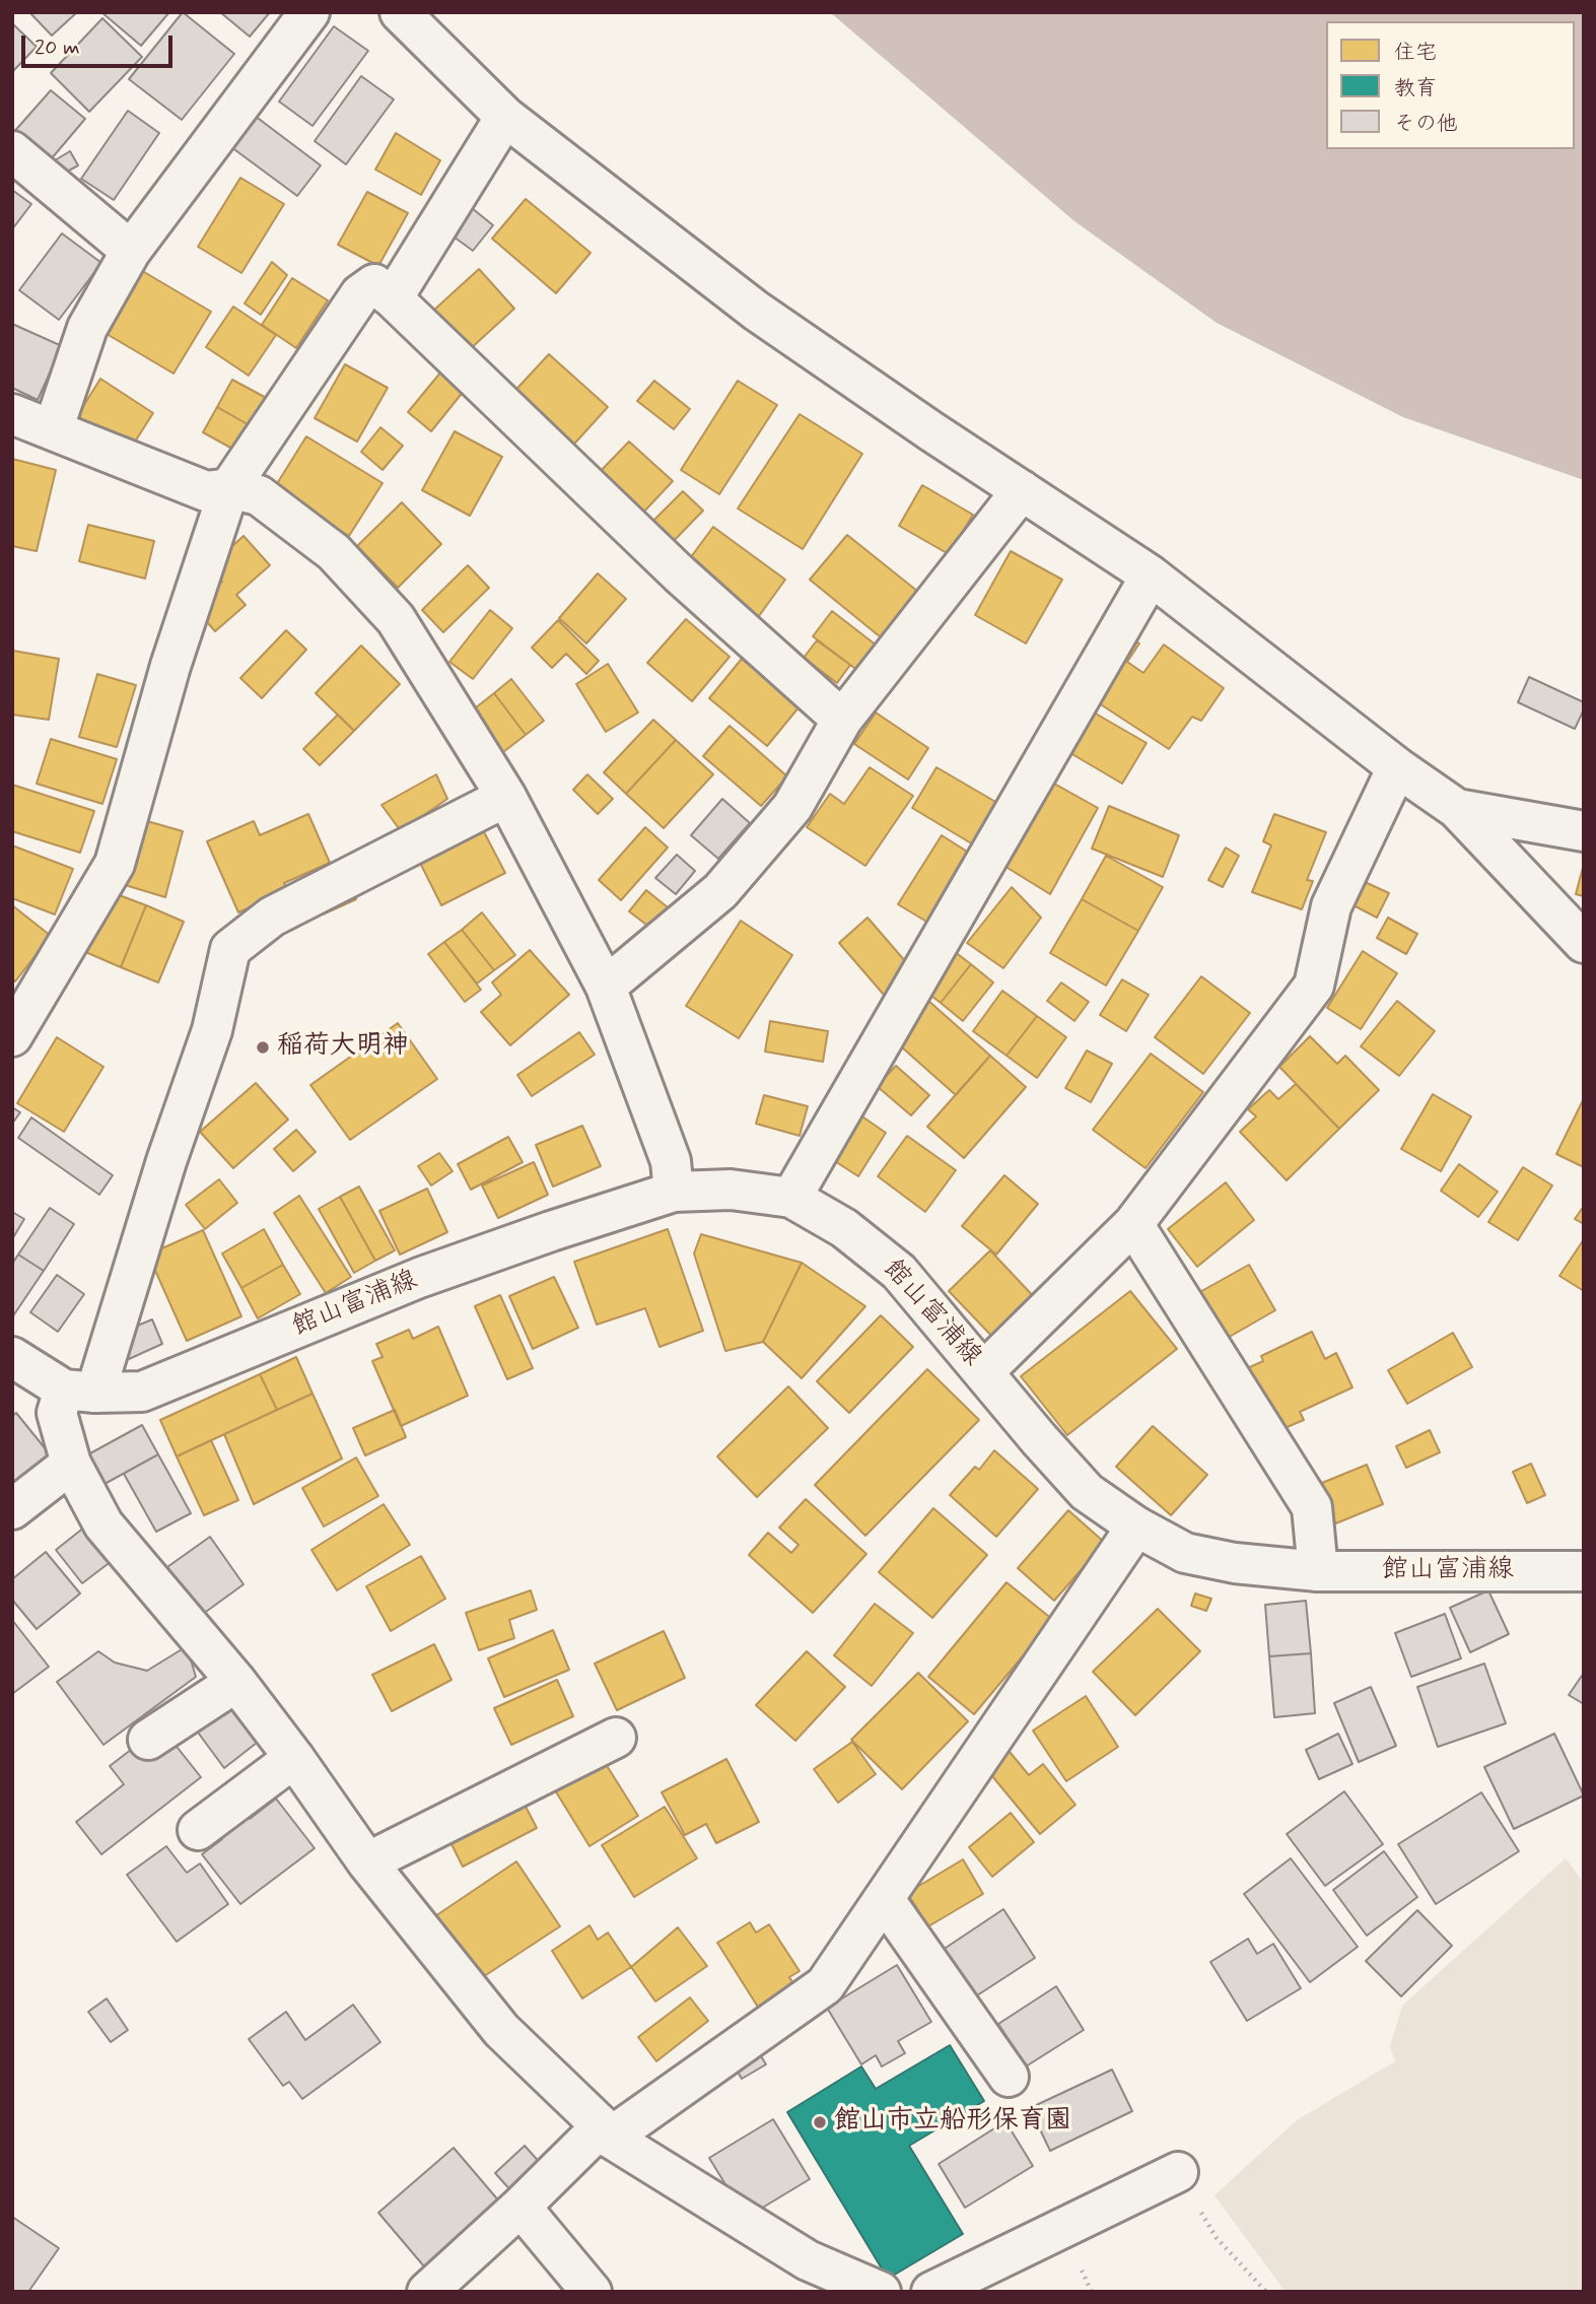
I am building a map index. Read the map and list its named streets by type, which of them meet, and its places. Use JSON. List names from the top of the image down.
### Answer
{
  "streets": {
    "street": ["館山富浦線"]
  },
  "places": ["稲荷大明神", "館山市立船形保育園"],
  "legend": ["住宅", "教育", "その他"],
  "scale_bar": "20 m"
}
